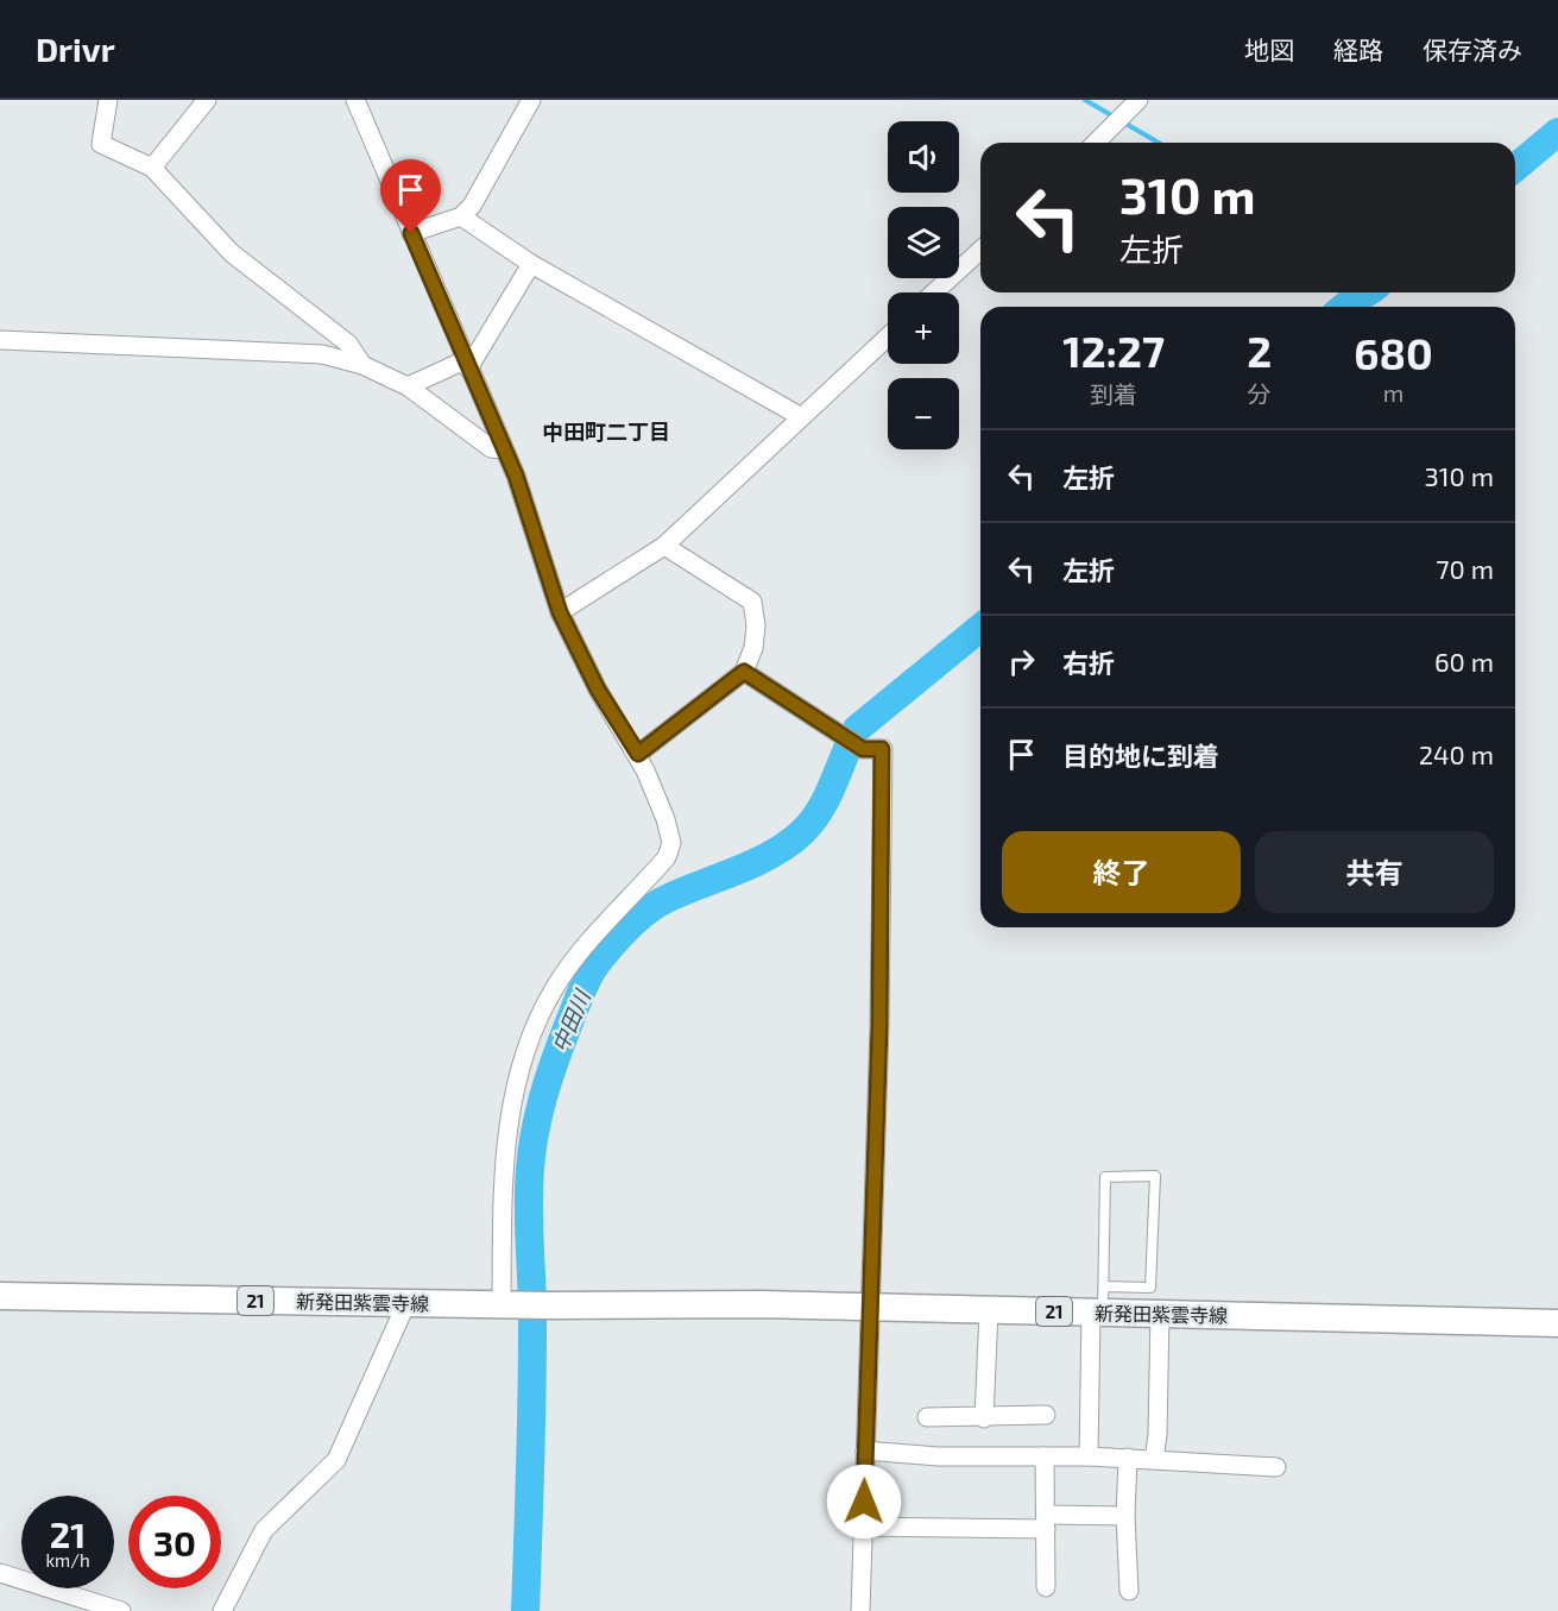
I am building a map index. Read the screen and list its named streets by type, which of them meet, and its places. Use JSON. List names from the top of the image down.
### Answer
{
  "streets": {
    "main road": ["21", "新発田紫雲寺線"]
  },
  "districts": ["中田町二丁目"],
  "water": ["中田川"],
  "page": {
    "header": "Drivr",
    "nav": ["地図", "経路", "保存済み"],
    "map_buttons": ["+", "−"],
    "turn": ["310 m", "左折"],
    "eta": [
      "12:27",
      "到着",
      "2",
      "分",
      "680",
      "m"
    ],
    "list": [
      {
        "name": "左折",
        "value": "310 m"
      },
      {
        "name": "左折",
        "value": "70 m"
      },
      {
        "name": "右折",
        "value": "60 m"
      },
      {
        "name": "目的地に到着",
        "value": "240 m"
      }
    ],
    "buttons": ["終了", "共有"],
    "speed": "21 km/h",
    "limit": "30"
  }
}
